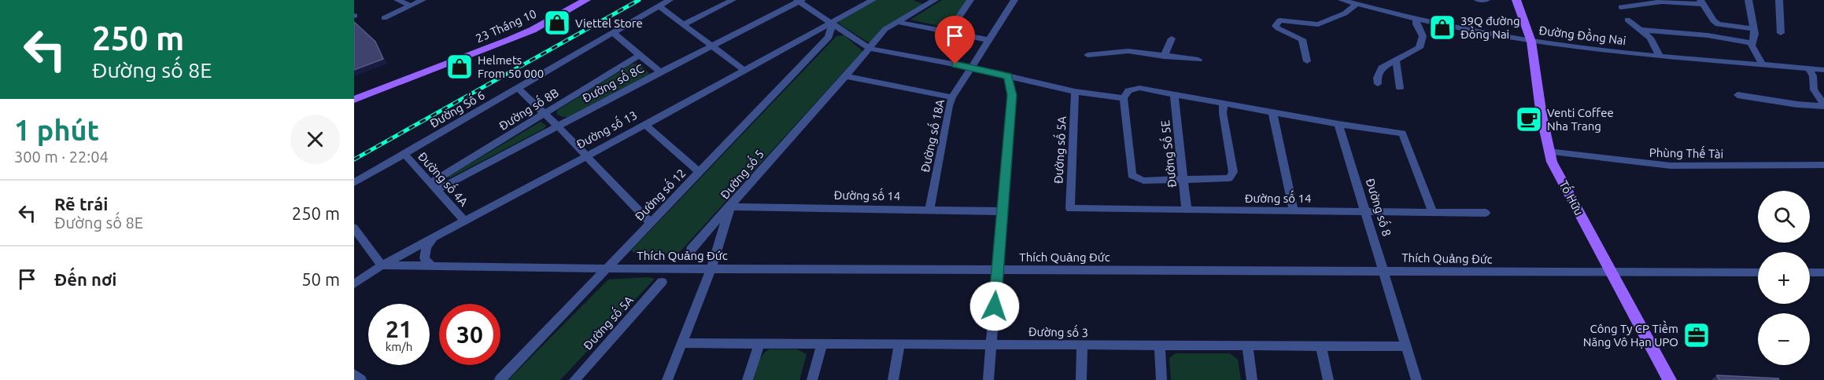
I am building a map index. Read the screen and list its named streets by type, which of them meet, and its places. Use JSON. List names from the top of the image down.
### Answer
{
  "streets": {
    "main road": ["23 Tháng 10", "Tố Hữu"],
    "street": [
      "Đường Đồng Nai",
      "Đường số 8C",
      "Đường Số 6",
      "Đường số 8B",
      "Đường số 13",
      "Đường số 18A",
      "Đường số 5A",
      "Phùng Thế Tài",
      "Đường Số 5E",
      "Đường số 5",
      "Đường số 4A",
      "Đường số 12",
      "Đường số 14",
      "Đường số 8",
      "Thích Quảng Đức",
      "Đường số 3"
    ]
  },
  "crossings": [
    ["Đường Đồng Nai", "Tố Hữu"],
    ["Đường số 8C", "Đường số 8B"],
    ["Đường số 8C", "Đường số 4A"],
    ["Đường Số 6", "Đường số 4A"],
    ["Đường số 8B", "Đường số 4A"],
    ["Đường số 13", "Đường số 4A"],
    ["Đường số 13", "Đường số 12"],
    ["Đường số 13", "Thích Quảng Đức"],
    ["Đường số 18A", "Đường số 14"],
    ["Đường số 5A", "Đường số 14"],
    ["Phùng Thế Tài", "Tố Hữu"],
    ["Đường Số 5E", "Đường số 14"],
    ["Đường số 5", "Đường số 14"],
    ["Đường số 5", "Thích Quảng Đức"],
    ["Đường số 5", "Đường số 3"],
    ["Đường số 12", "Thích Quảng Đức"],
    ["Đường số 14", "Đường số 8"],
    ["Tố Hữu", "Thích Quảng Đức"],
    ["Đường số 8", "Thích Quảng Đức"],
    ["Đường số 8", "Đường số 3"]
  ],
  "places": {
    "shop": ["Viettel Store", "39Q đường Đồng Nai", "Helmets From 50 000"],
    "cafe": ["Venti Coffee Nha Trang"],
    "office": ["Công Ty CP Tiềm Năng Vô Hạn UPO"]
  },
  "page": {
    "turn": ["250 m", "Đường số 8E"],
    "heading": ["1 phút", "300 m · 22:04"],
    "list": [
      {
        "name": "Rẽ trái",
        "note": "Đường số 8E",
        "value": "250 m"
      },
      {
        "name": "Đến nơi",
        "value": "50 m"
      }
    ],
    "map_buttons": ["+", "−"],
    "speed": "21 km/h",
    "limit": "30"
  }
}
